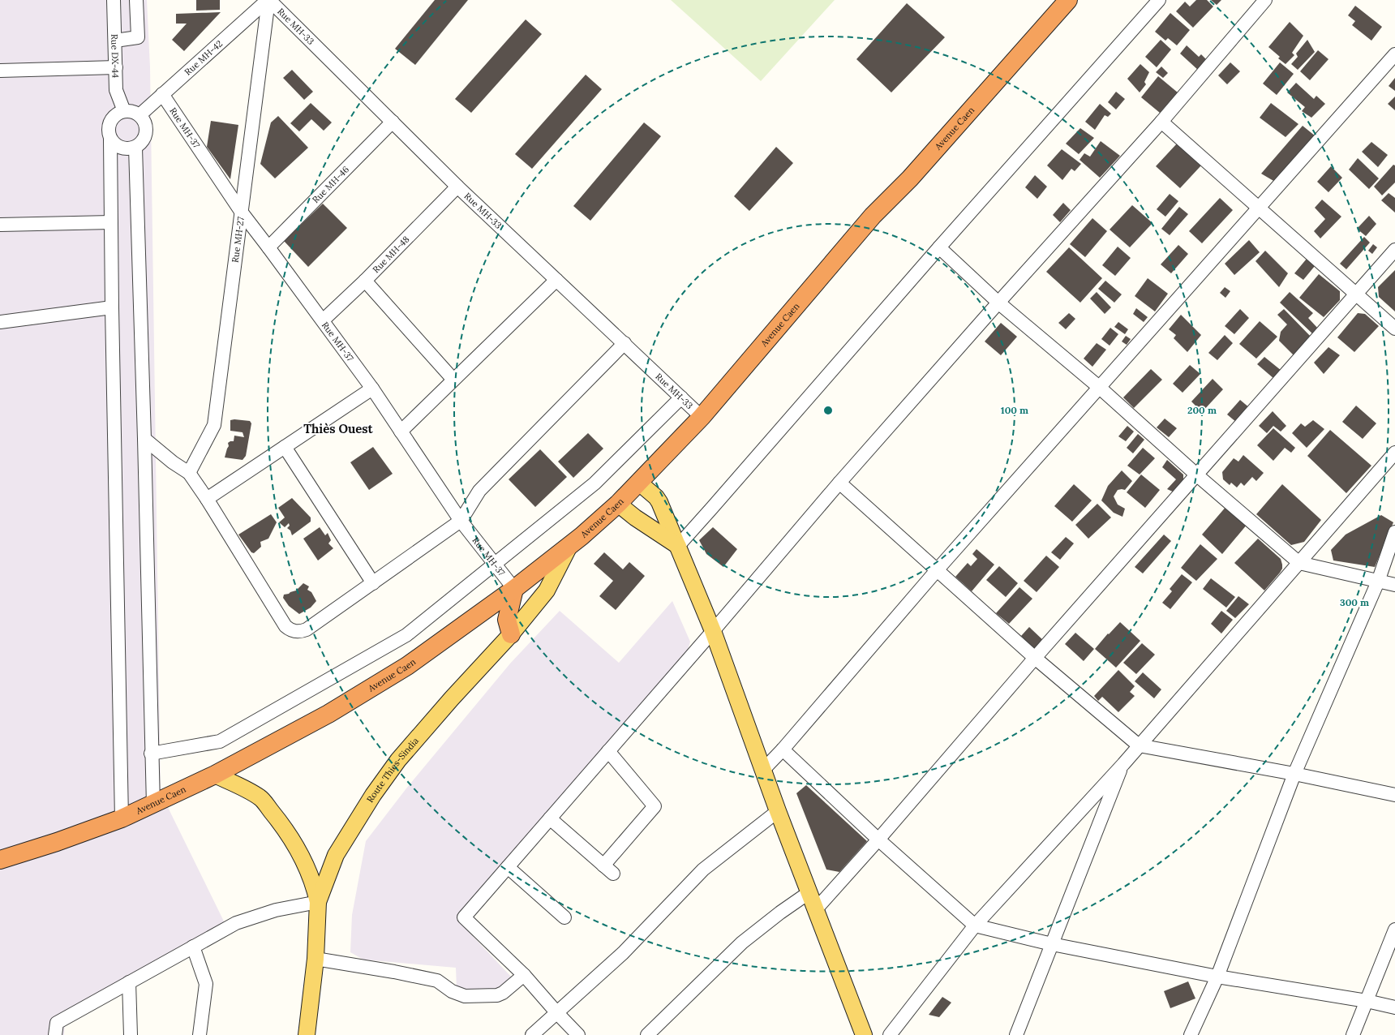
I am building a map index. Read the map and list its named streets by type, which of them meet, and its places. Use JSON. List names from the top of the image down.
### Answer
{
  "streets": {
    "highway": ["Avenue Caen"],
    "main road": ["Route Thies-Sindia"],
    "street": [
      "Rue MH-33",
      "Rue DX-44",
      "Rue MH-42",
      "Rue MH-37",
      "Rue MH-46",
      "Rue MH-27",
      "Rue MH-48"
    ]
  },
  "crossings": [
    ["Rue MH-33", "Rue MH-42"],
    ["Rue MH-33", "Avenue Caen"],
    ["Rue MH-33", "Rue MH-46"],
    ["Rue MH-33", "Rue MH-27"],
    ["Rue MH-33", "Rue MH-48"],
    ["Rue DX-44", "Rue MH-42"],
    ["Rue MH-42", "Rue MH-37"],
    ["Rue MH-42", "Rue MH-27"],
    ["Rue MH-37", "Avenue Caen"],
    ["Rue MH-37", "Rue MH-46"],
    ["Rue MH-37", "Rue MH-27"],
    ["Rue MH-37", "Rue MH-48"],
    ["Avenue Caen", "Route Thies-Sindia"]
  ],
  "districts": ["Thiès Ouest"],
  "rings": ["100 m", "200 m", "300 m"]
}
